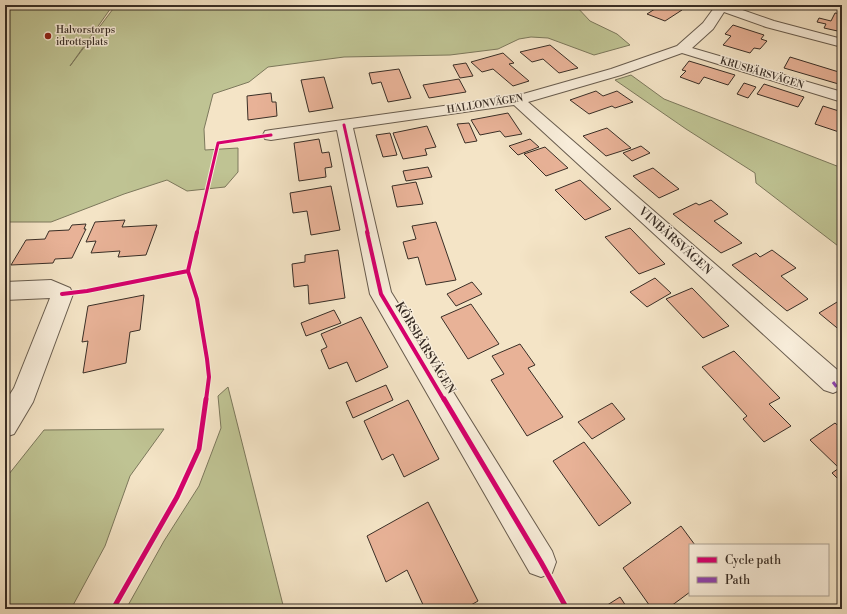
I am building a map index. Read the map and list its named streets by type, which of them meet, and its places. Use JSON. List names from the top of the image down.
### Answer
{
  "streets": {
    "street": [
      "KRUSBÄRSVÄGEN",
      "HALLONVÄGEN",
      "VINBÄRSVÄGEN",
      "KÖRSBÄRSVÄGEN"
    ]
  },
  "crossings": [
    ["KRUSBÄRSVÄGEN", "HALLONVÄGEN"],
    ["HALLONVÄGEN", "VINBÄRSVÄGEN"],
    ["HALLONVÄGEN", "KÖRSBÄRSVÄGEN"]
  ],
  "places": ["Halvorstorps idrottsplats"],
  "legend": ["Cycle path", "Path"]
}
